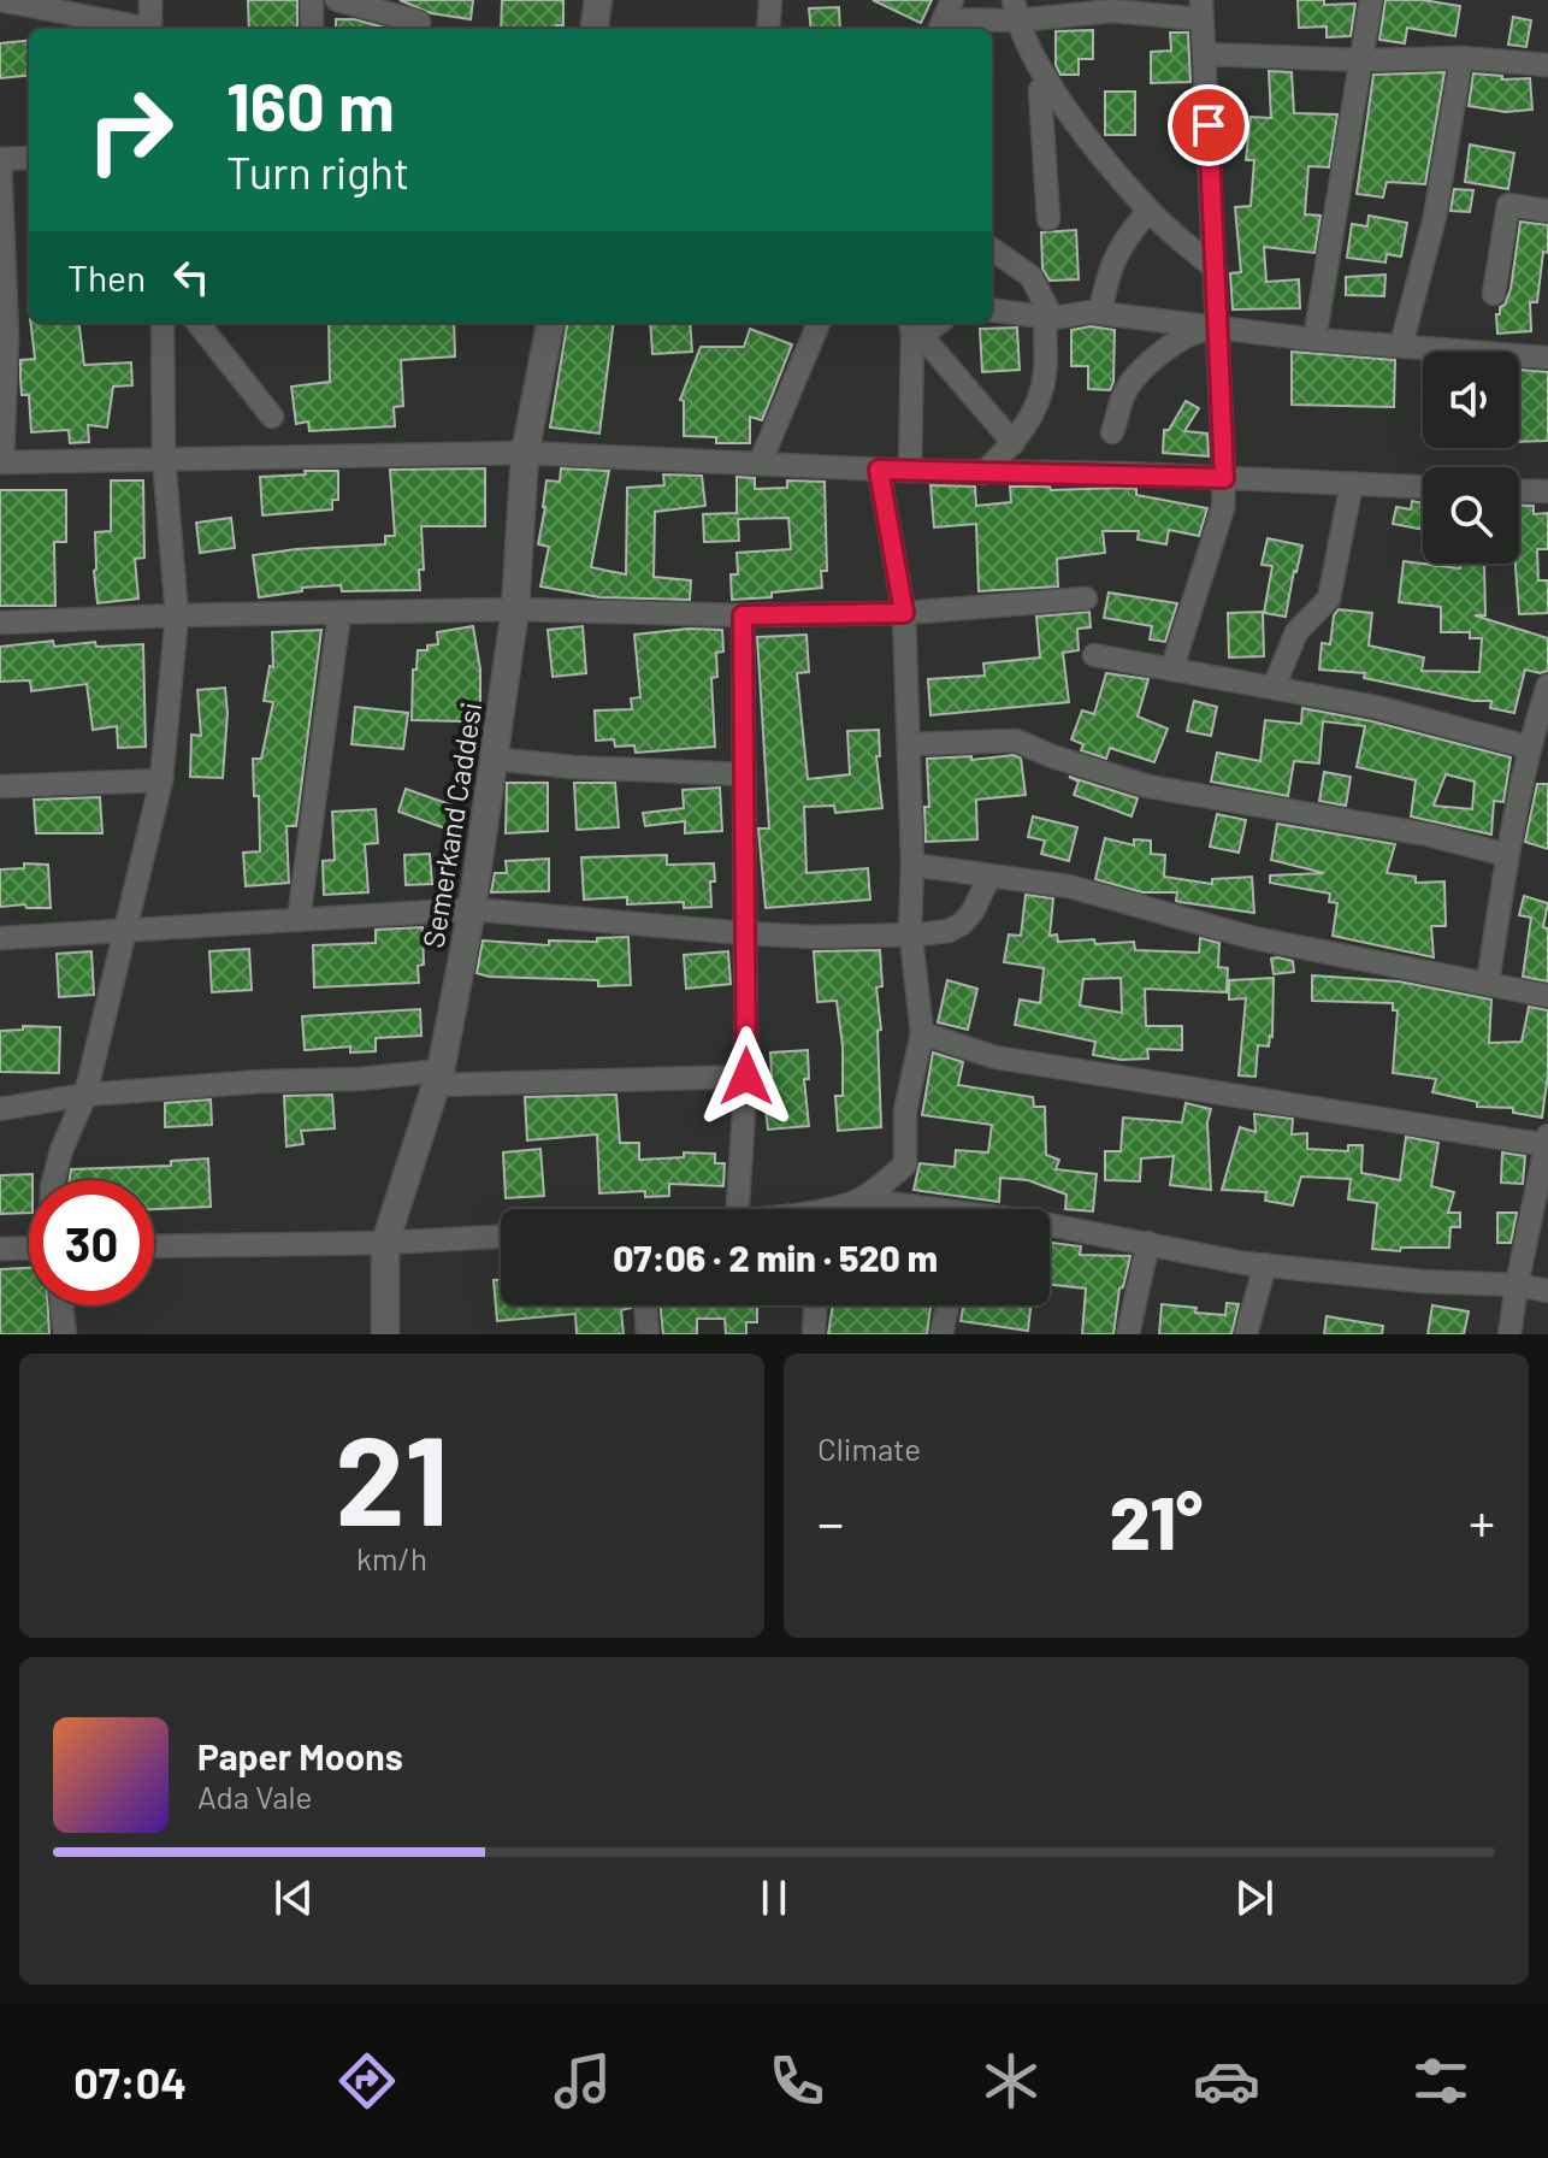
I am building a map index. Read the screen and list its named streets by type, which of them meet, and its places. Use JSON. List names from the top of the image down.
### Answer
{
  "streets": {
    "street": ["Semerkand Caddesi"]
  },
  "page": {
    "turn": ["160 m", "Turn right"],
    "then": "Then",
    "limit": "30",
    "trip": "07:06 · 2 min · 520 m",
    "tile": [
      ["21", "km/h"],
      "Climate"
    ],
    "heat": ["−", "21°", "+"],
    "song": ["Paper Moons", "Ada Vale"],
    "tabs": "07:04"
  }
}
